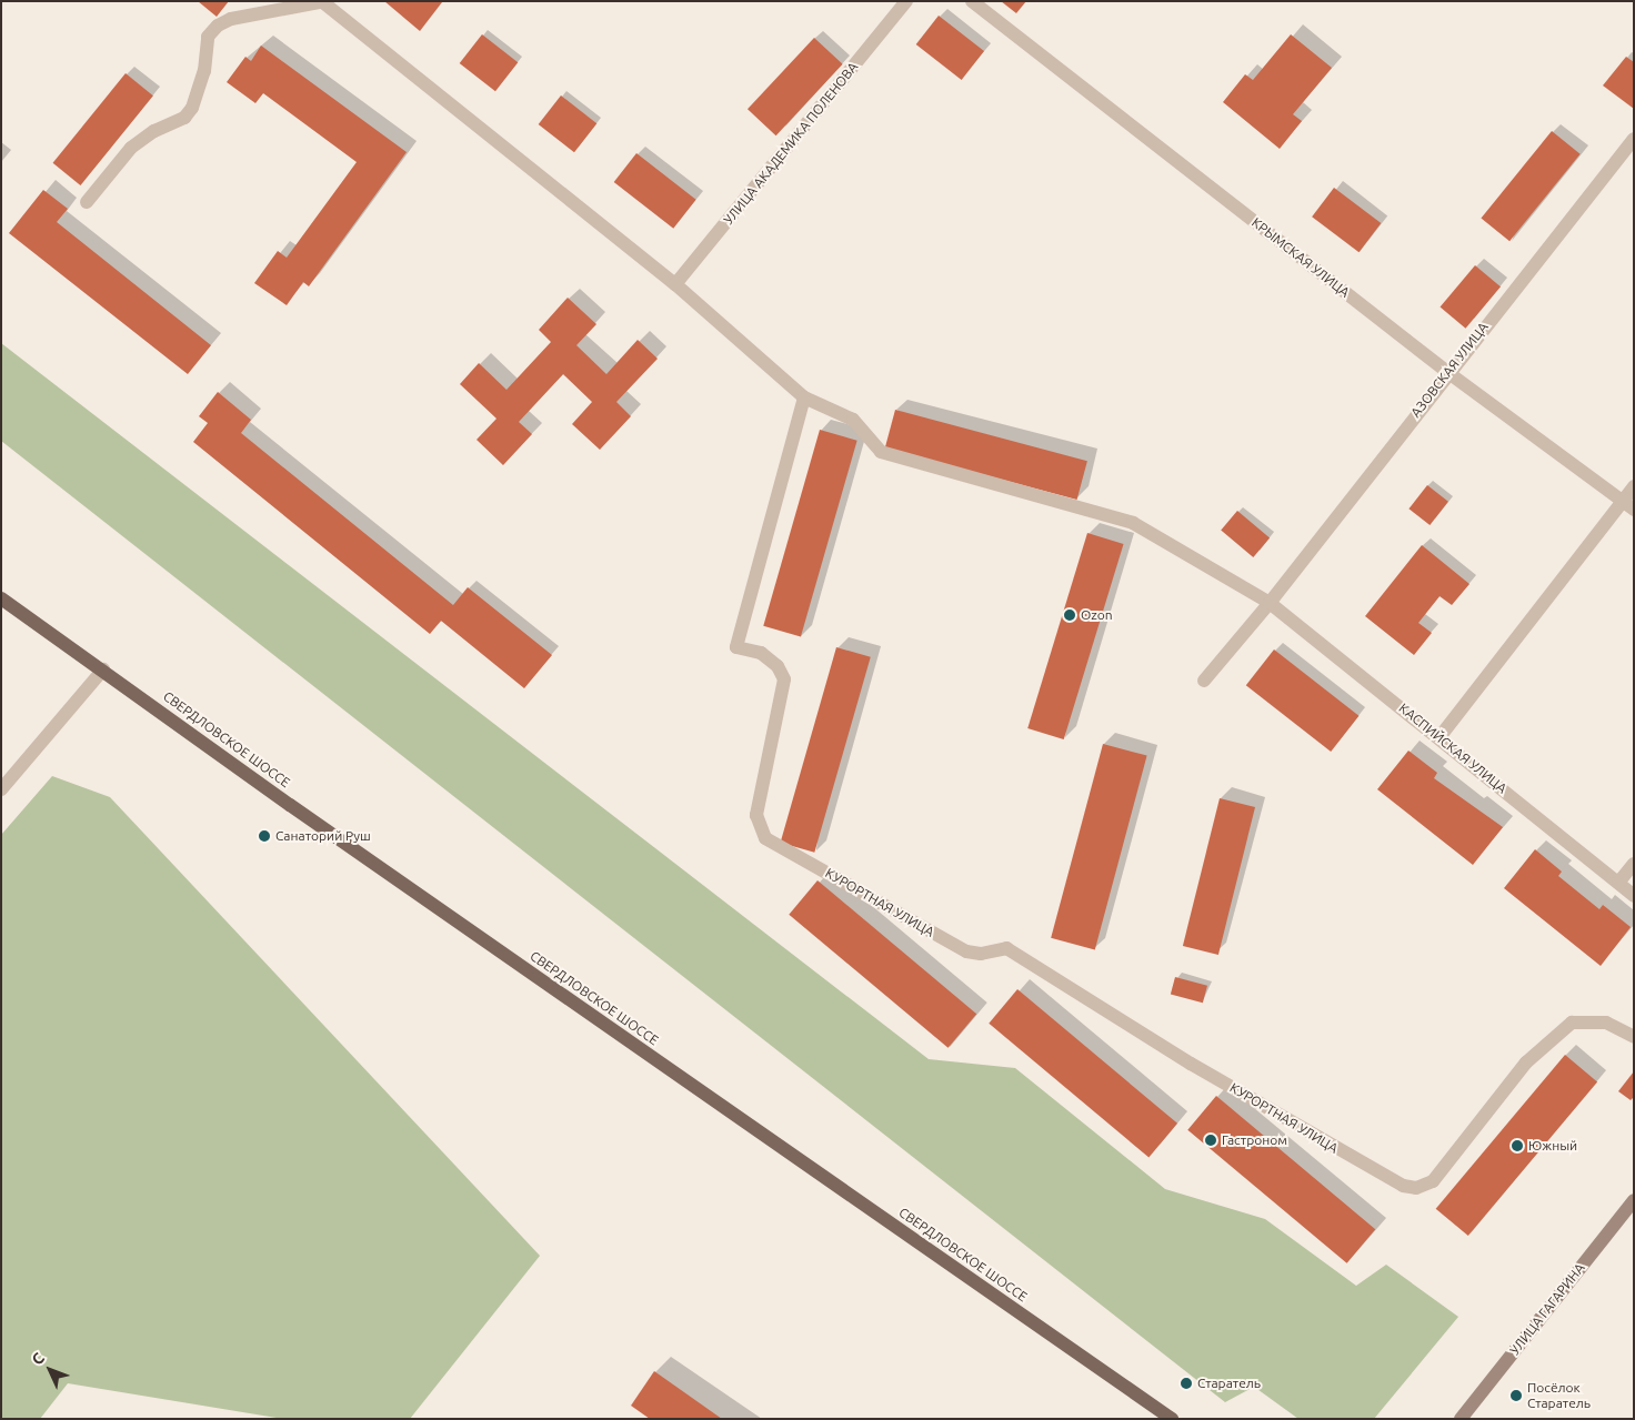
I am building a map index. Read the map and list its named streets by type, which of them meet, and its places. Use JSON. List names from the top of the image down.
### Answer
{
  "streets": {
    "main road": ["СВЕРДЛОВСКОЕ ШОССЕ"],
    "street": [
      "УЛИЦА АКАДЕМИКА ПОЛЕНОВА",
      "КРЫМСКАЯ УЛИЦА",
      "АЗОВСКАЯ УЛИЦА",
      "КАСПИЙСКАЯ УЛИЦА",
      "КУРОРТНАЯ УЛИЦА",
      "УЛИЦА ГАГАРИНА"
    ]
  },
  "crossings": [
    ["УЛИЦА АКАДЕМИКА ПОЛЕНОВА", "КАСПИЙСКАЯ УЛИЦА"],
    ["КРЫМСКАЯ УЛИЦА", "АЗОВСКАЯ УЛИЦА"],
    ["АЗОВСКАЯ УЛИЦА", "КАСПИЙСКАЯ УЛИЦА"],
    ["КАСПИЙСКАЯ УЛИЦА", "КУРОРТНАЯ УЛИЦА"]
  ],
  "places": [
    "Ozon",
    "Санаторий Руш",
    "Гастроном",
    "Южный",
    "Старатель",
    "Посёлок Старатель"
  ],
  "north": "top left"
}
